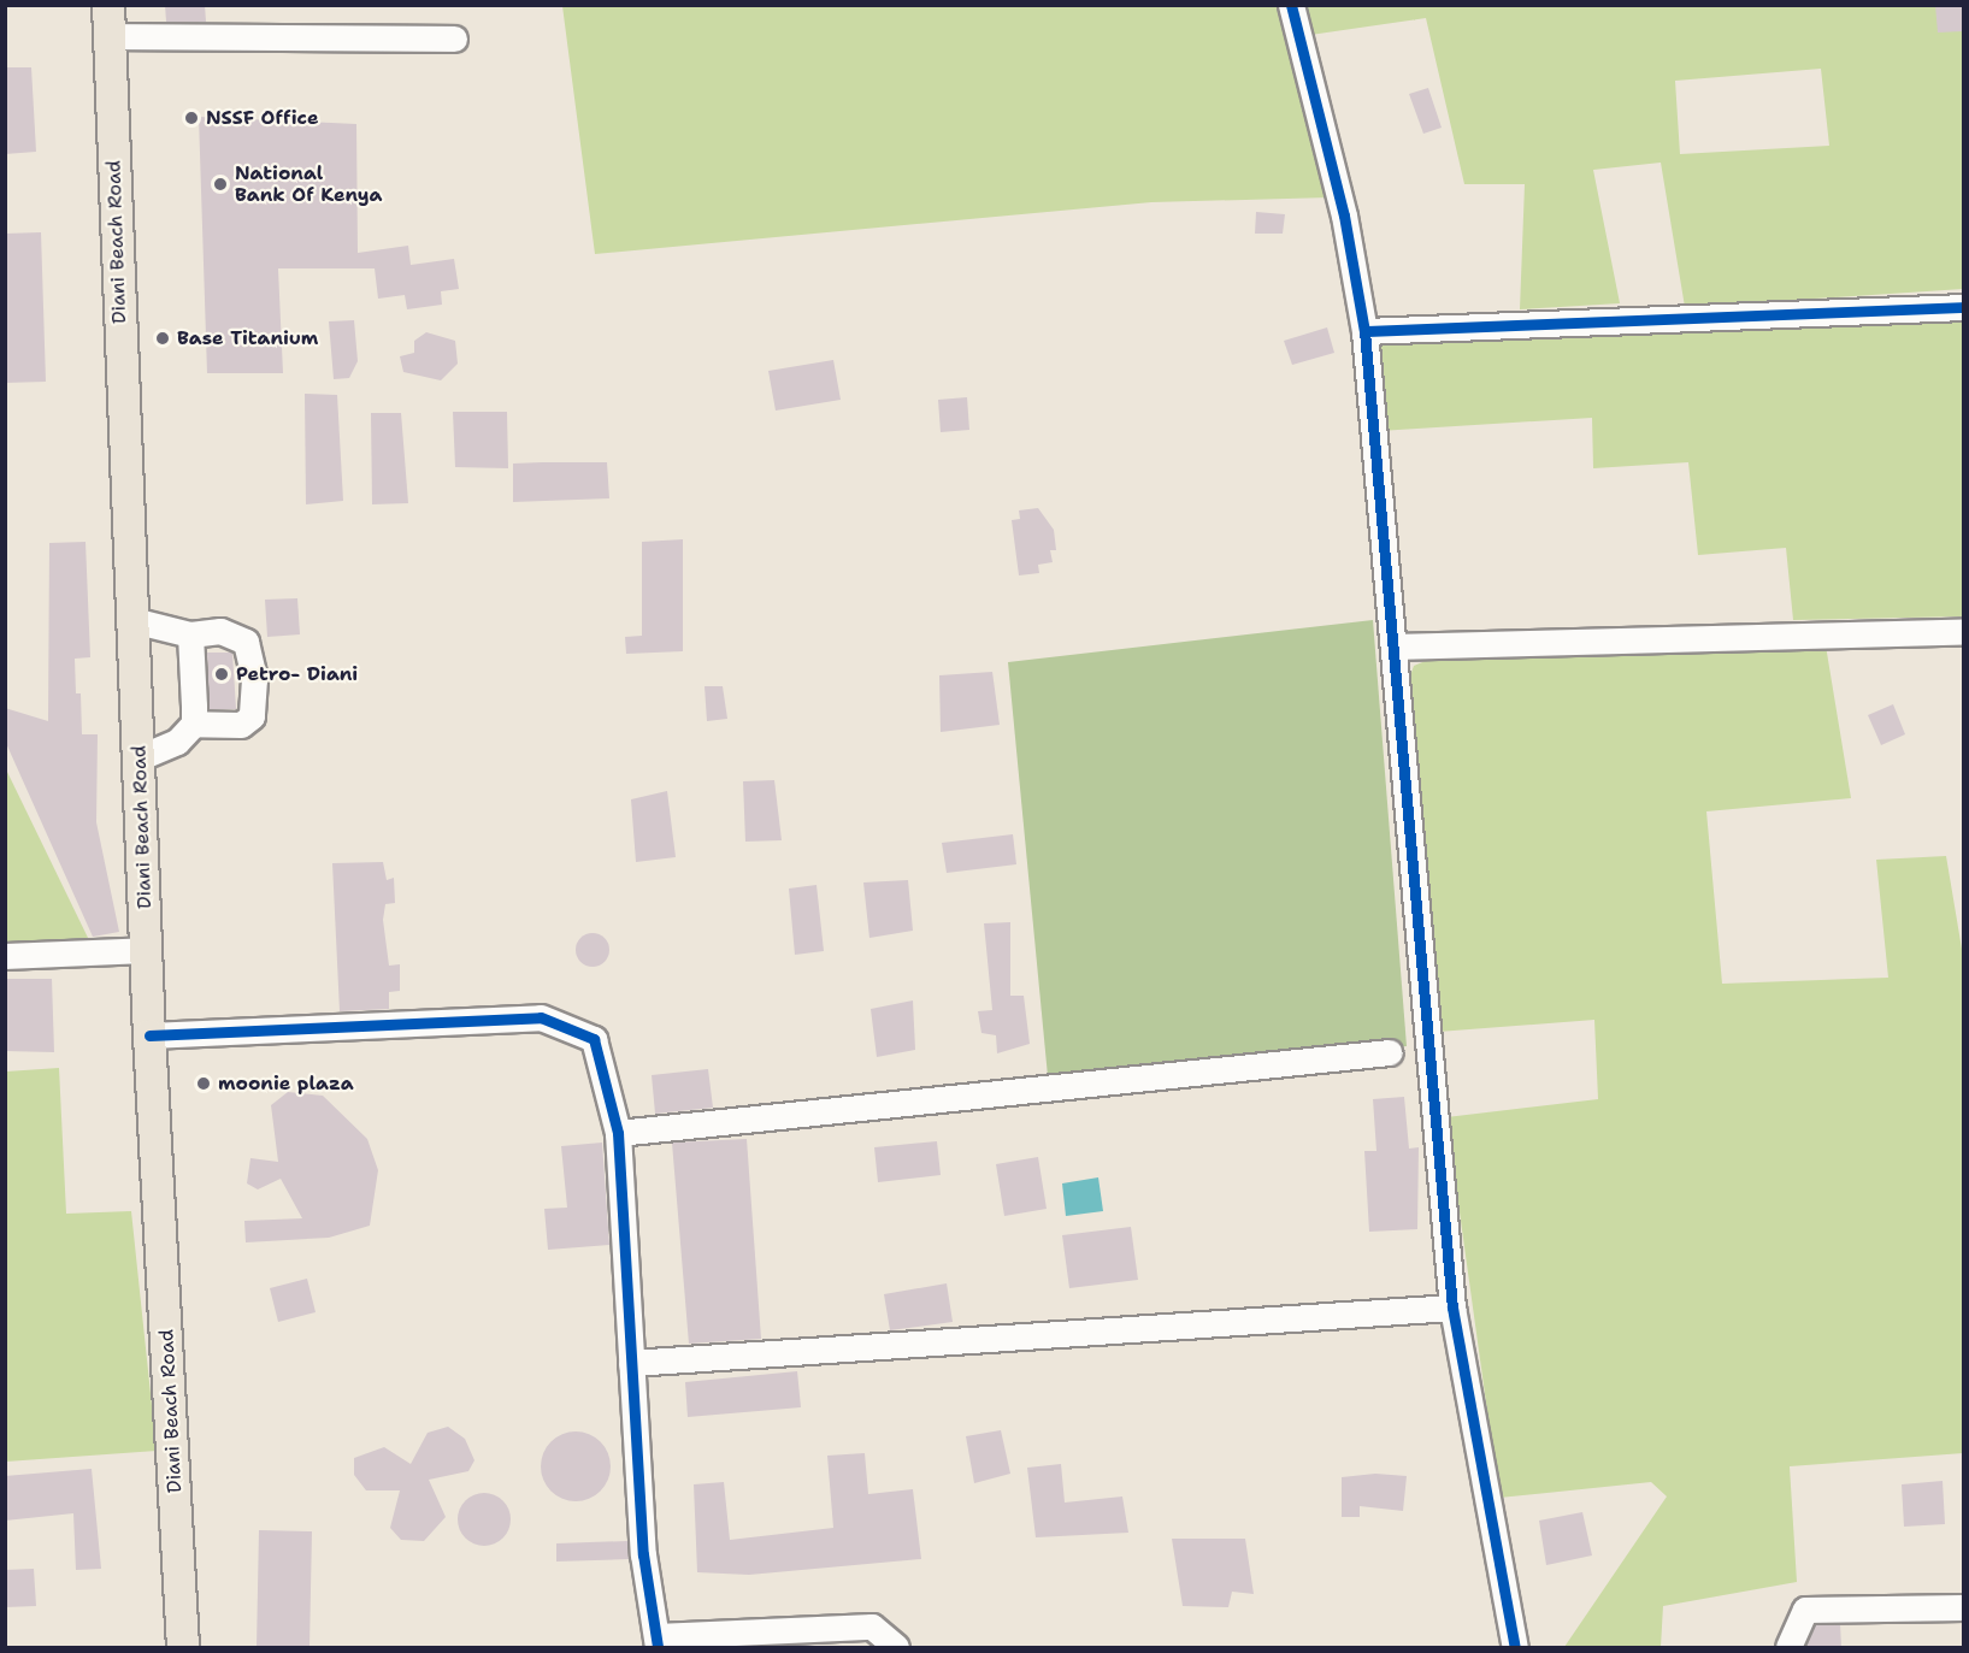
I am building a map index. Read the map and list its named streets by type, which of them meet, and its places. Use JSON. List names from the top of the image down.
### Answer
{
  "streets": {
    "main road": ["Diani Beach Road"]
  },
  "places": [
    "NSSF Office",
    "National Bank Of Kenya",
    "Base Titanium",
    "Petro- Diani",
    "moonie plaza"
  ]
}
